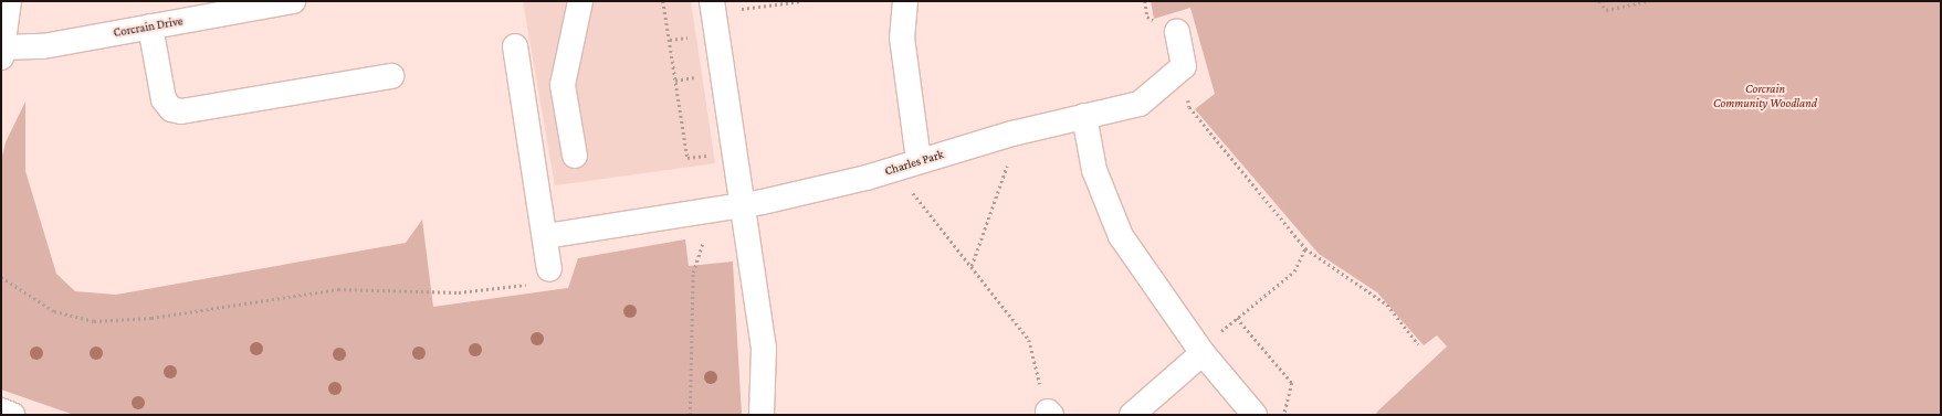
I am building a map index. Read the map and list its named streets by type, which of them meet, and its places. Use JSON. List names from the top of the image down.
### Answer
{
  "streets": {
    "street": ["Corcrain Drive", "Charles Park"]
  },
  "parks": ["Corcrain Community Woodland"]
}
